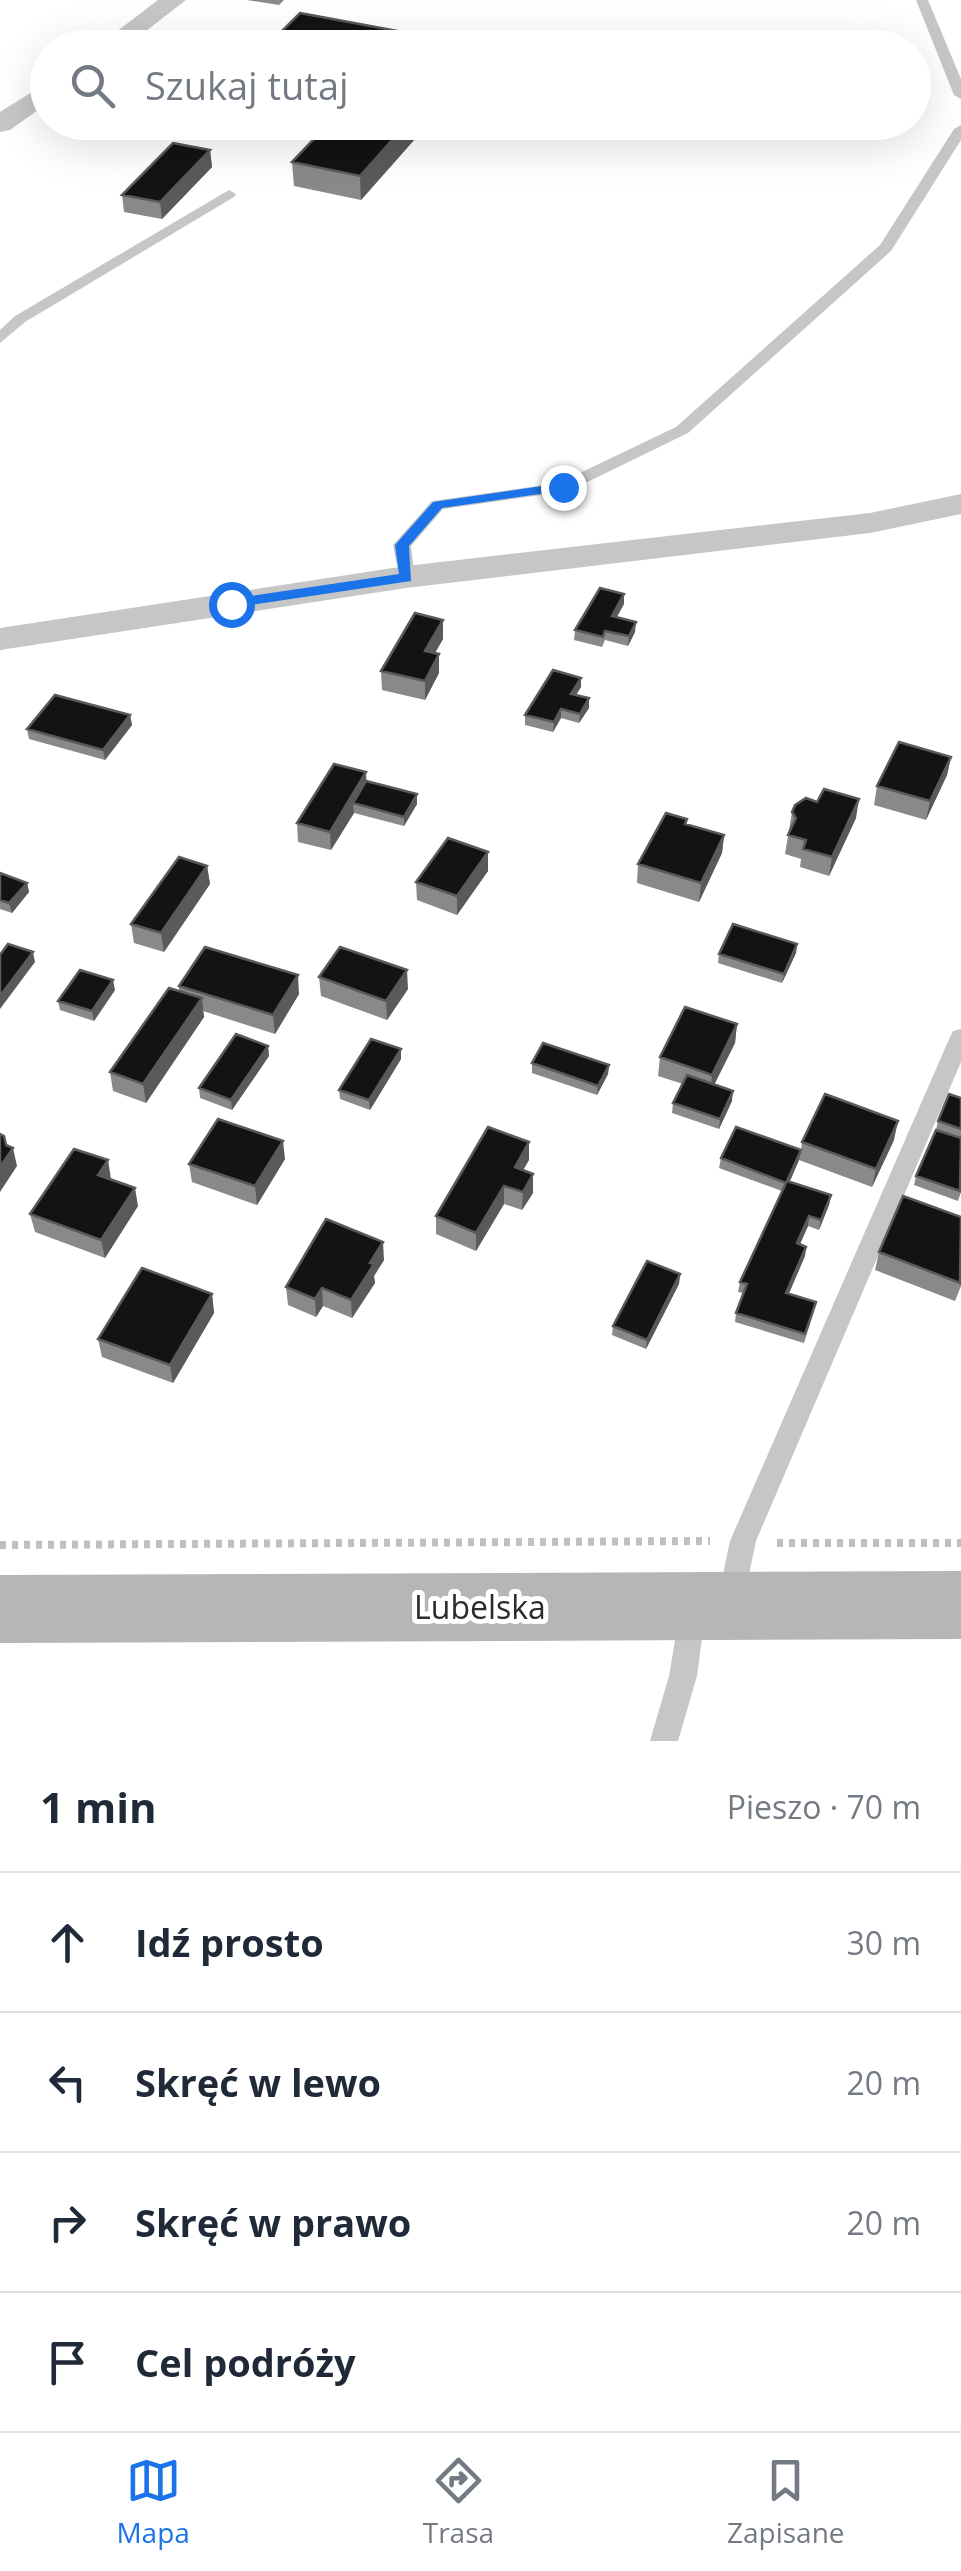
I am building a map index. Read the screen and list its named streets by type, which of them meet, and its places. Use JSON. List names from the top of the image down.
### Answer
{
  "streets": {
    "main road": ["Lubelska"]
  },
  "page": {
    "search": "Szukaj tutaj",
    "heading": ["1 min", "Pieszo · 70 m"],
    "list": [
      ["Idź prosto", "30 m"],
      ["Skręć w lewo", "20 m"],
      ["Skręć w prawo", "20 m"],
      "Cel podróży"
    ],
    "nav": ["Mapa", "Trasa", "Zapisane"]
  }
}
